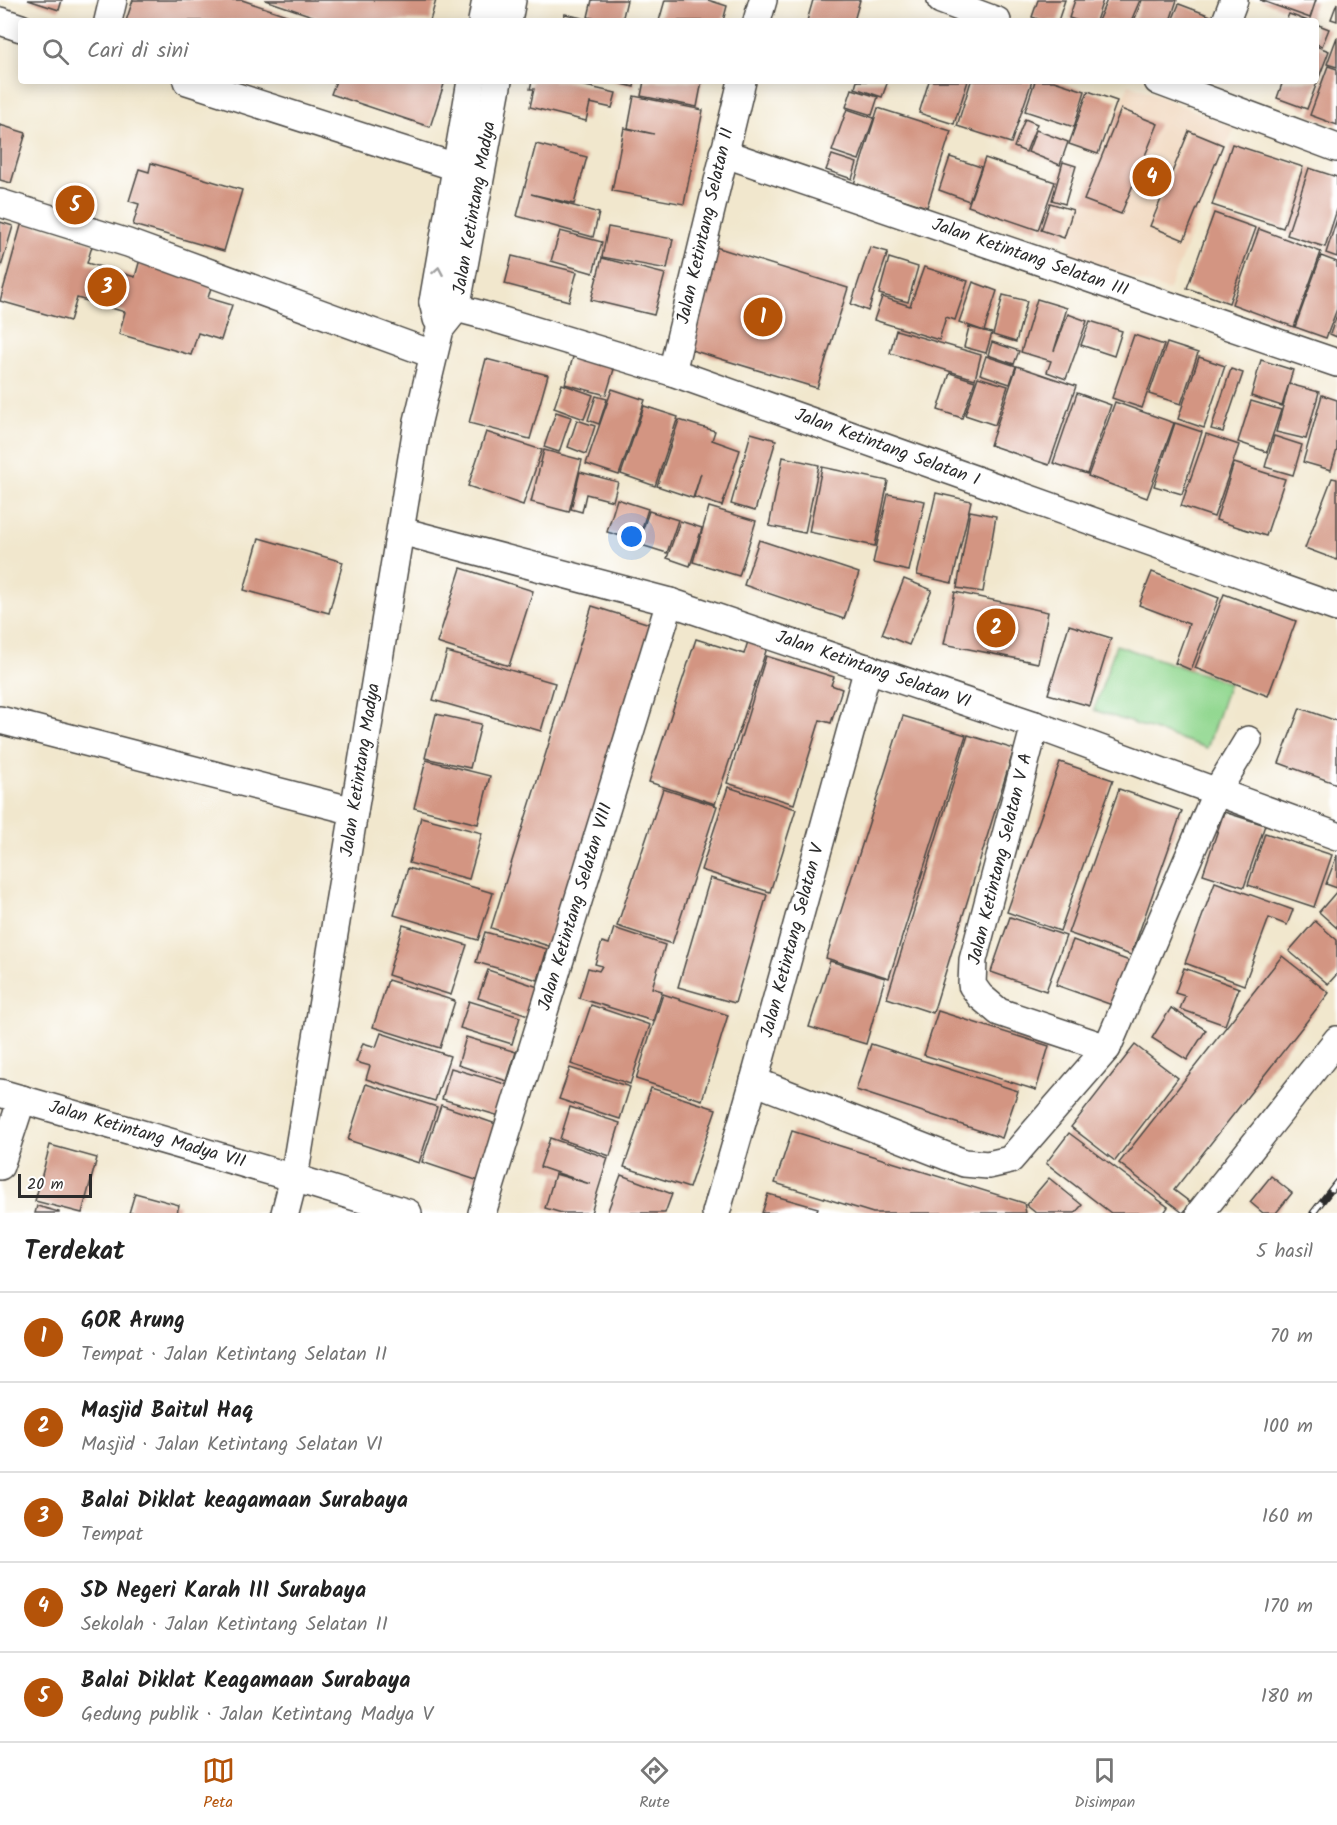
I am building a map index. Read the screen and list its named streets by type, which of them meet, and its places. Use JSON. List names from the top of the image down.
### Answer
{
  "streets": {
    "street": [
      "Jalan Ketintang Madya",
      "Jalan Ketintang Selatan II",
      "Jalan Ketintang Selatan III",
      "Jalan Ketintang Selatan I",
      "Jalan Ketintang Selatan VI",
      "Jalan Ketintang Selatan V A",
      "Jalan Ketintang Selatan VIII",
      "Jalan Ketintang Selatan V",
      "Jalan Ketintang Madya VII"
    ]
  },
  "crossings": [
    ["Jalan Ketintang Madya", "Jalan Ketintang Selatan I"],
    ["Jalan Ketintang Madya", "Jalan Ketintang Selatan VI"],
    ["Jalan Ketintang Madya", "Jalan Ketintang Madya VII"],
    ["Jalan Ketintang Selatan II", "Jalan Ketintang Selatan III"],
    ["Jalan Ketintang Selatan II", "Jalan Ketintang Selatan I"],
    ["Jalan Ketintang Selatan VI", "Jalan Ketintang Selatan V A"],
    ["Jalan Ketintang Selatan VI", "Jalan Ketintang Selatan VIII"],
    ["Jalan Ketintang Selatan VI", "Jalan Ketintang Selatan V"]
  ],
  "scale_bar": "20 m",
  "page": {
    "search": "Cari di sini",
    "pins": [
      "4",
      "5",
      "3",
      "1",
      "2"
    ],
    "scale": "20 m",
    "heading": ["Terdekat", "5 hasil"],
    "list": [
      {
        "mark": "1",
        "name": "GOR Arung",
        "note": "Tempat · Jalan Ketintang Selatan II",
        "value": "70 m"
      },
      {
        "mark": "2",
        "name": "Masjid Baitul Haq",
        "note": "Masjid · Jalan Ketintang Selatan VI",
        "value": "100 m"
      },
      {
        "mark": "3",
        "name": "Balai Diklat keagamaan Surabaya",
        "note": "Tempat",
        "value": "160 m"
      },
      {
        "mark": "4",
        "name": "SD Negeri Karah III Surabaya",
        "note": "Sekolah · Jalan Ketintang Selatan II",
        "value": "170 m"
      },
      {
        "mark": "5",
        "name": "Balai Diklat Keagamaan Surabaya",
        "note": "Gedung publik · Jalan Ketintang Madya V",
        "value": "180 m"
      }
    ],
    "nav": ["Peta", "Rute", "Disimpan"]
  }
}
